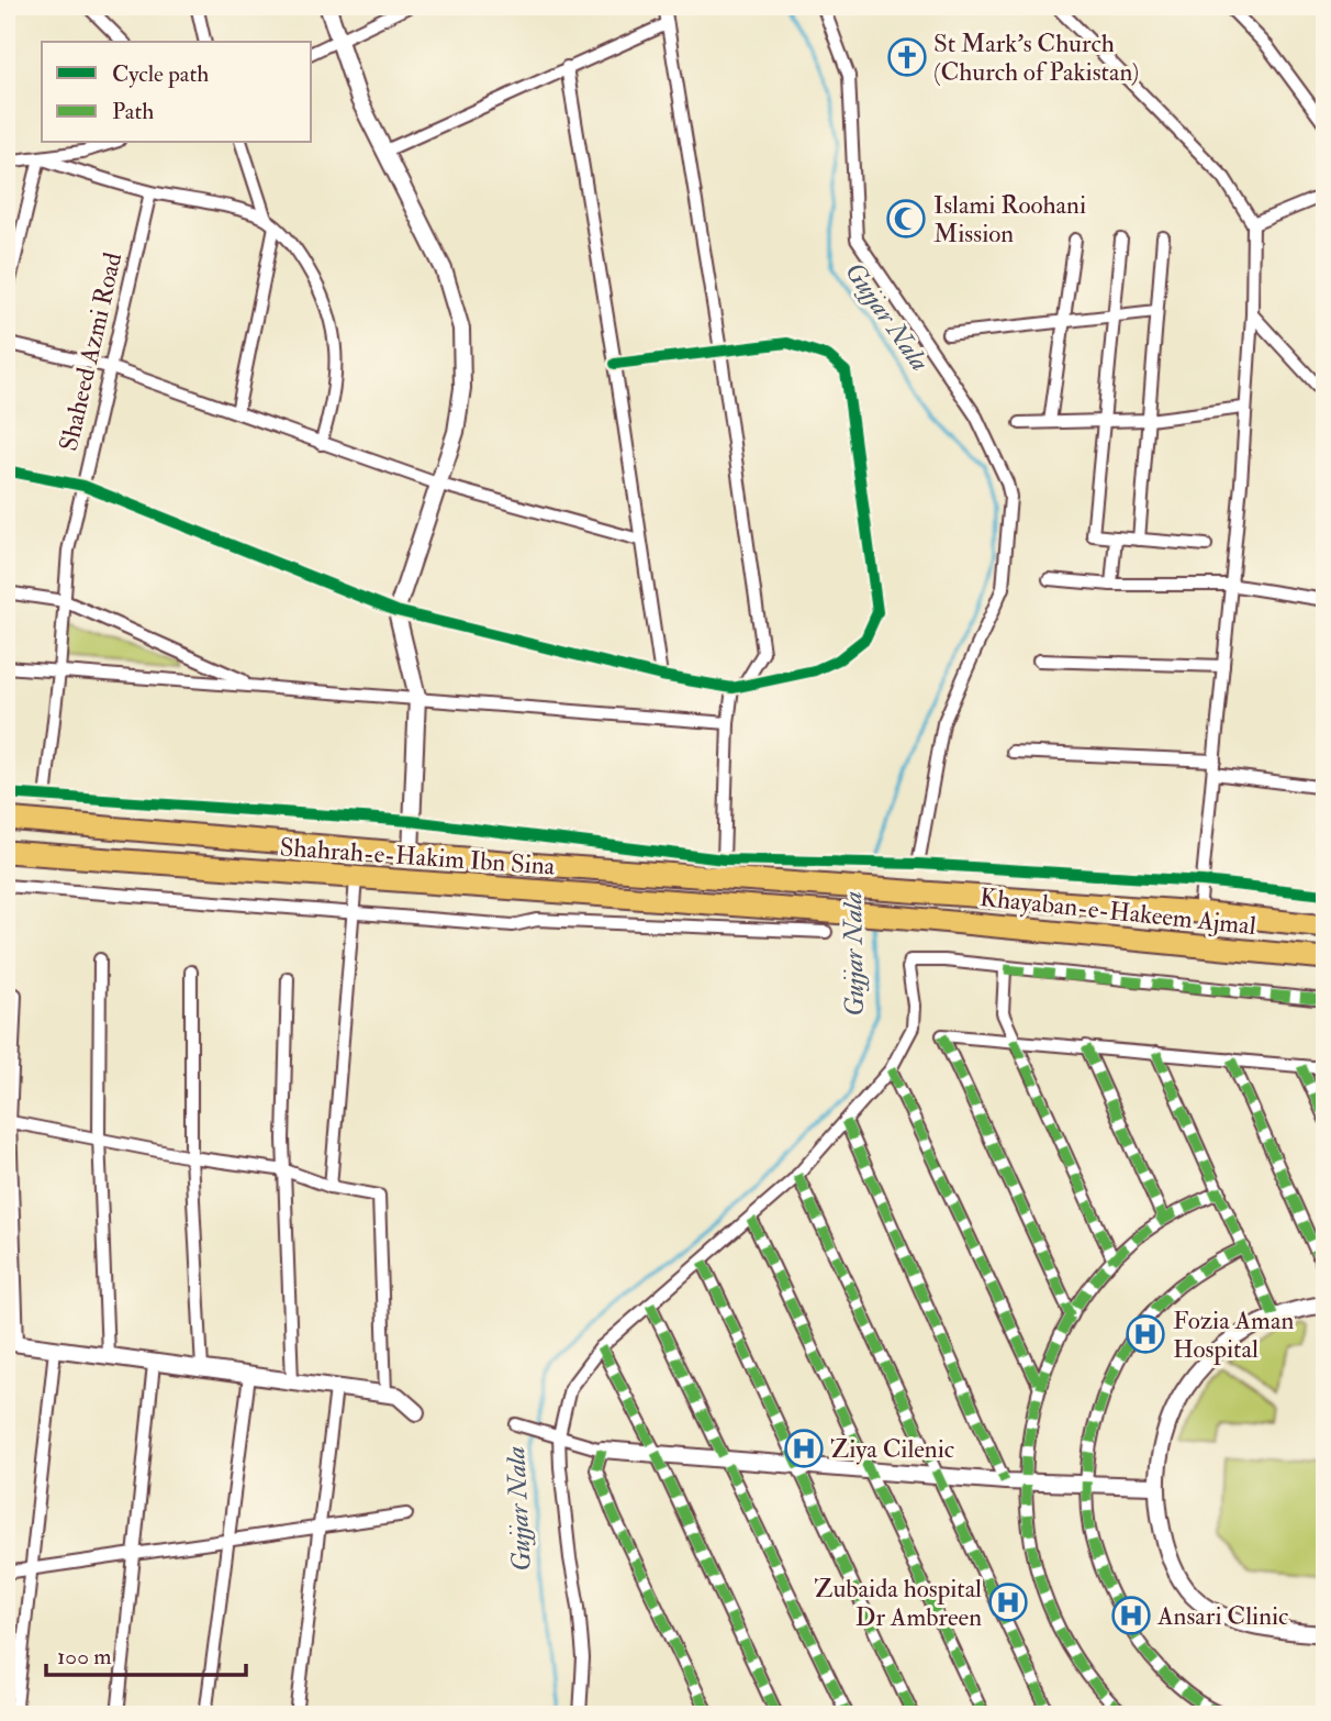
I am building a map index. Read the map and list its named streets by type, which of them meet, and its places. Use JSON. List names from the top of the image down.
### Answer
{
  "streets": {
    "highway": ["Shahrah-e-Hakim Ibn Sina", "Khayaban-e-Hakeem Ajmal"],
    "street": ["Shaheed Azmi Road"]
  },
  "crossings": [
    ["Shahrah-e-Hakim Ibn Sina", "Khayaban-e-Hakeem Ajmal"]
  ],
  "water": ["Gujjar Nala"],
  "places": {
    "church": ["St Mark's Church (Church of Pakistan)"],
    "mosque": ["Islami Roohani Mission"],
    "hospital": [
      "Fozia Aman Hospital",
      "Ziya Cilenic",
      "Zubaida hospital Dr Ambreen",
      "Ansari Clinic"
    ]
  },
  "legend": ["Cycle path", "Path"],
  "scale_bar": "100 m"
}
